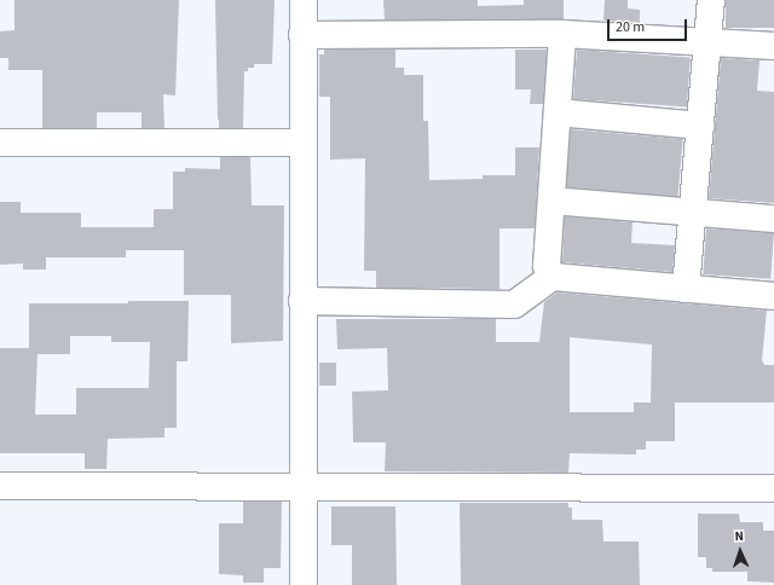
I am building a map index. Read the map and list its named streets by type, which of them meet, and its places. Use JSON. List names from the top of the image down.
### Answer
{
  "scale_bar": "20 m",
  "north": "top"
}
